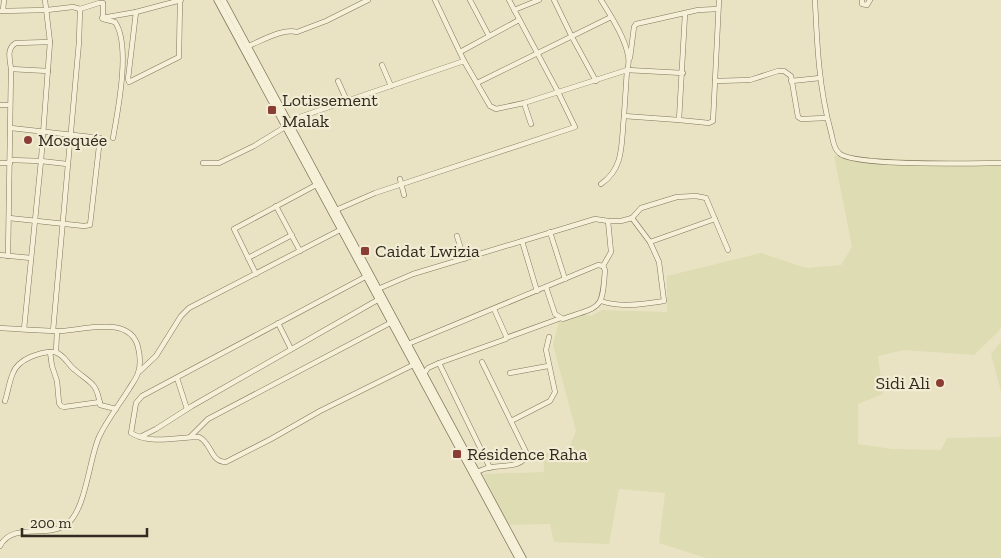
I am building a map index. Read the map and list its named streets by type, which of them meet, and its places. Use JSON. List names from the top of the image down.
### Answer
{
  "places": {
    "transit": ["Lotissement Malak", "Caidat Lwizia", "Résidence Raha"],
    "other": ["Mosquée", "Sidi Ali"]
  },
  "scale_bar": "200 m"
}
